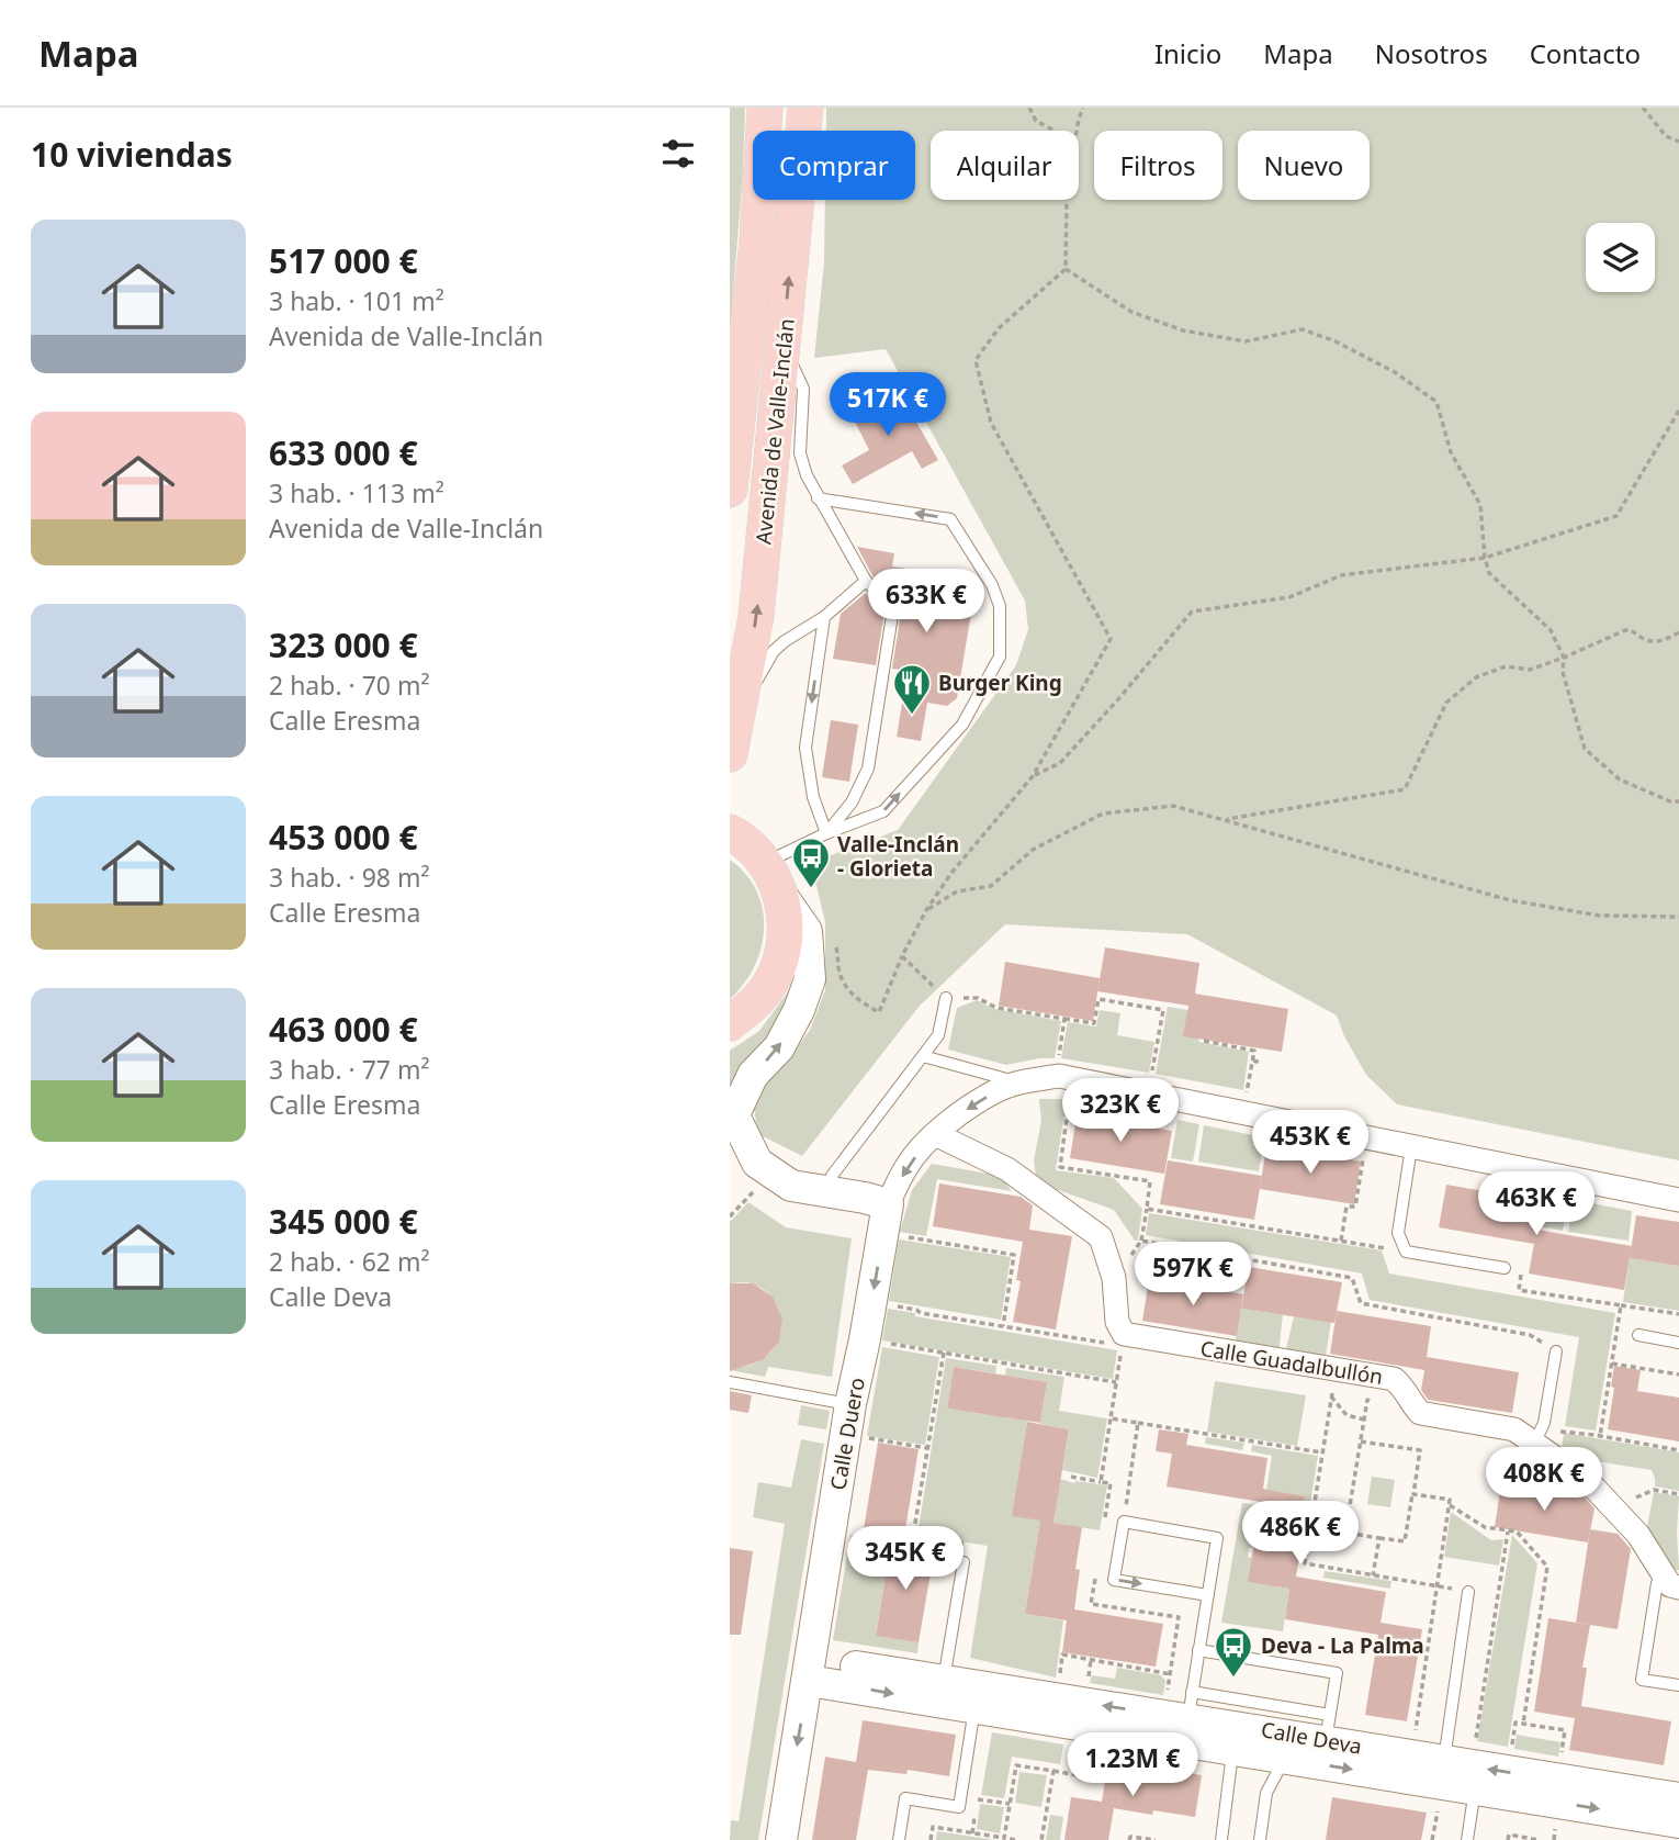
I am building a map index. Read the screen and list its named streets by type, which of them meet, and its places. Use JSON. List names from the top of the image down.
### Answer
{
  "streets": {
    "main road": ["Avenida de Valle-Inclán"],
    "street": ["Calle Guadalbullón", "Calle Duero", "Calle Deva"]
  },
  "crossings": [
    ["Calle Guadalbullón", "Calle Duero"],
    ["Calle Duero", "Calle Deva"]
  ],
  "places": {
    "restaurant": ["Burger King"],
    "bus stop": ["Valle-Inclán - Glorieta", "Deva - La Palma"]
  },
  "page": {
    "header": "Mapa",
    "nav": [
      "Inicio",
      "Mapa",
      "Nosotros",
      "Contacto"
    ],
    "heading": "10 viviendas",
    "chip": [
      "Comprar",
      "Alquilar",
      "Filtros",
      "Nuevo"
    ],
    "list": [
      {
        "name": "517 000 €",
        "note": "3 hab. · 101 m² · Avenida de Valle-Inclán"
      },
      {
        "name": "633 000 €",
        "note": "3 hab. · 113 m² · Avenida de Valle-Inclán"
      },
      {
        "name": "323 000 €",
        "note": "2 hab. · 70 m² · Calle Eresma"
      },
      {
        "name": "453 000 €",
        "note": "3 hab. · 98 m² · Calle Eresma"
      },
      {
        "name": "463 000 €",
        "note": "3 hab. · 77 m² · Calle Eresma"
      },
      {
        "name": "345 000 €",
        "note": "2 hab. · 62 m² · Calle Deva"
      }
    ],
    "price": [
      "517K €",
      "633K €",
      "323K €",
      "453K €",
      "463K €",
      "597K €",
      "408K €",
      "486K €",
      "345K €",
      "1.23M €"
    ]
  }
}
